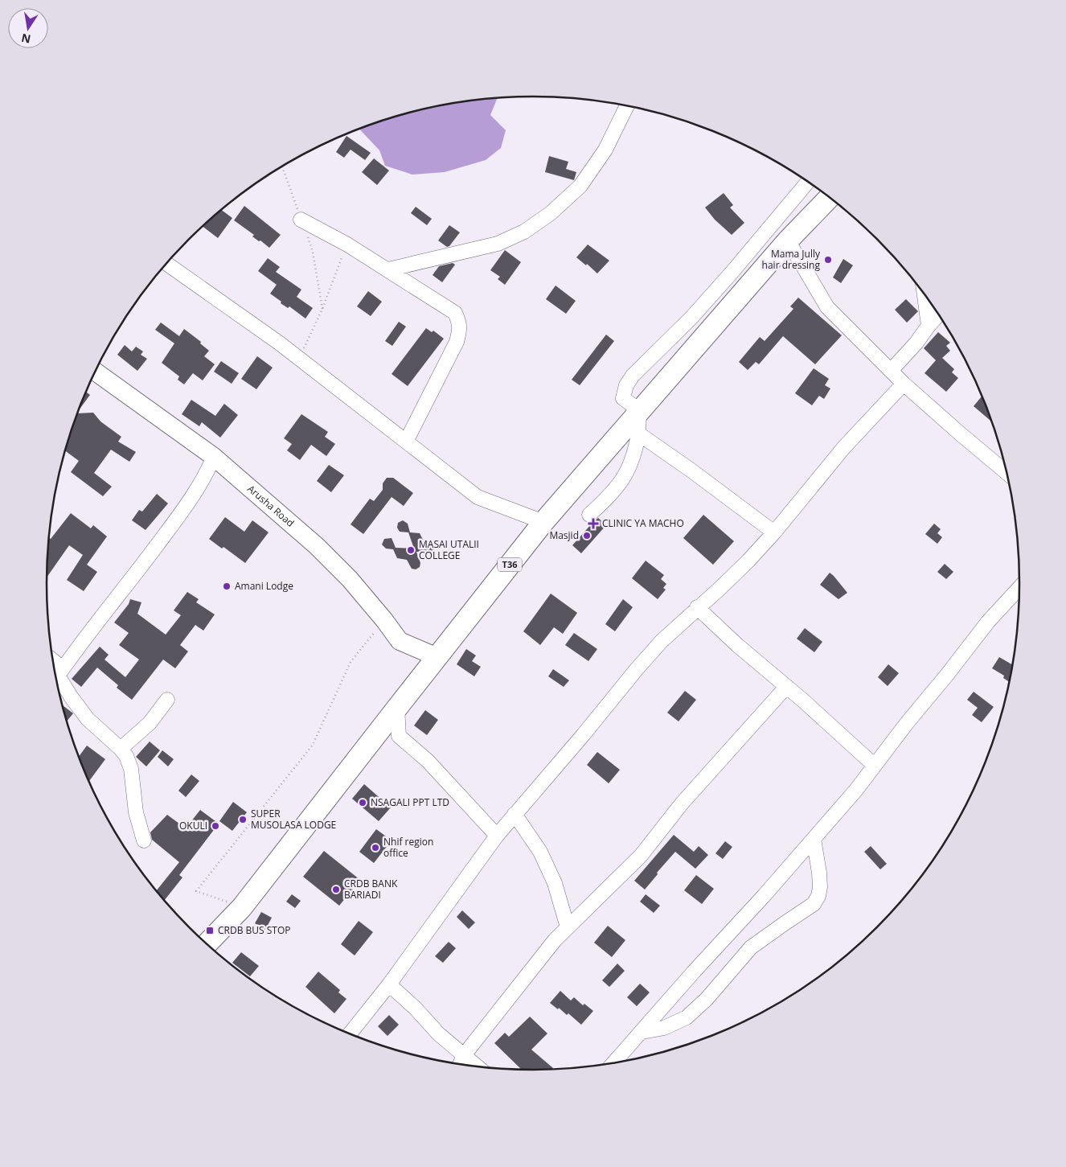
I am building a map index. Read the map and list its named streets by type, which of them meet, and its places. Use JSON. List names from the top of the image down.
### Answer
{
  "streets": {
    "highway": ["T36"],
    "main road": ["Arusha Road"]
  },
  "crossings": [
    ["Arusha Road", "T36"]
  ],
  "places": {
    "other": [
      "Mama Jully hair dressing",
      "Masjid",
      "MASAI UTALII COLLEGE",
      "Amani Lodge",
      "NSAGALI PPT LTD",
      "SUPER MUSOLASA LODGE",
      "OKULI",
      "Nhif region office",
      "CRDB BANK BARIADI"
    ],
    "health": ["CLINIC YA MACHO"],
    "transit": ["CRDB BUS STOP"]
  },
  "north": "bottom"
}
